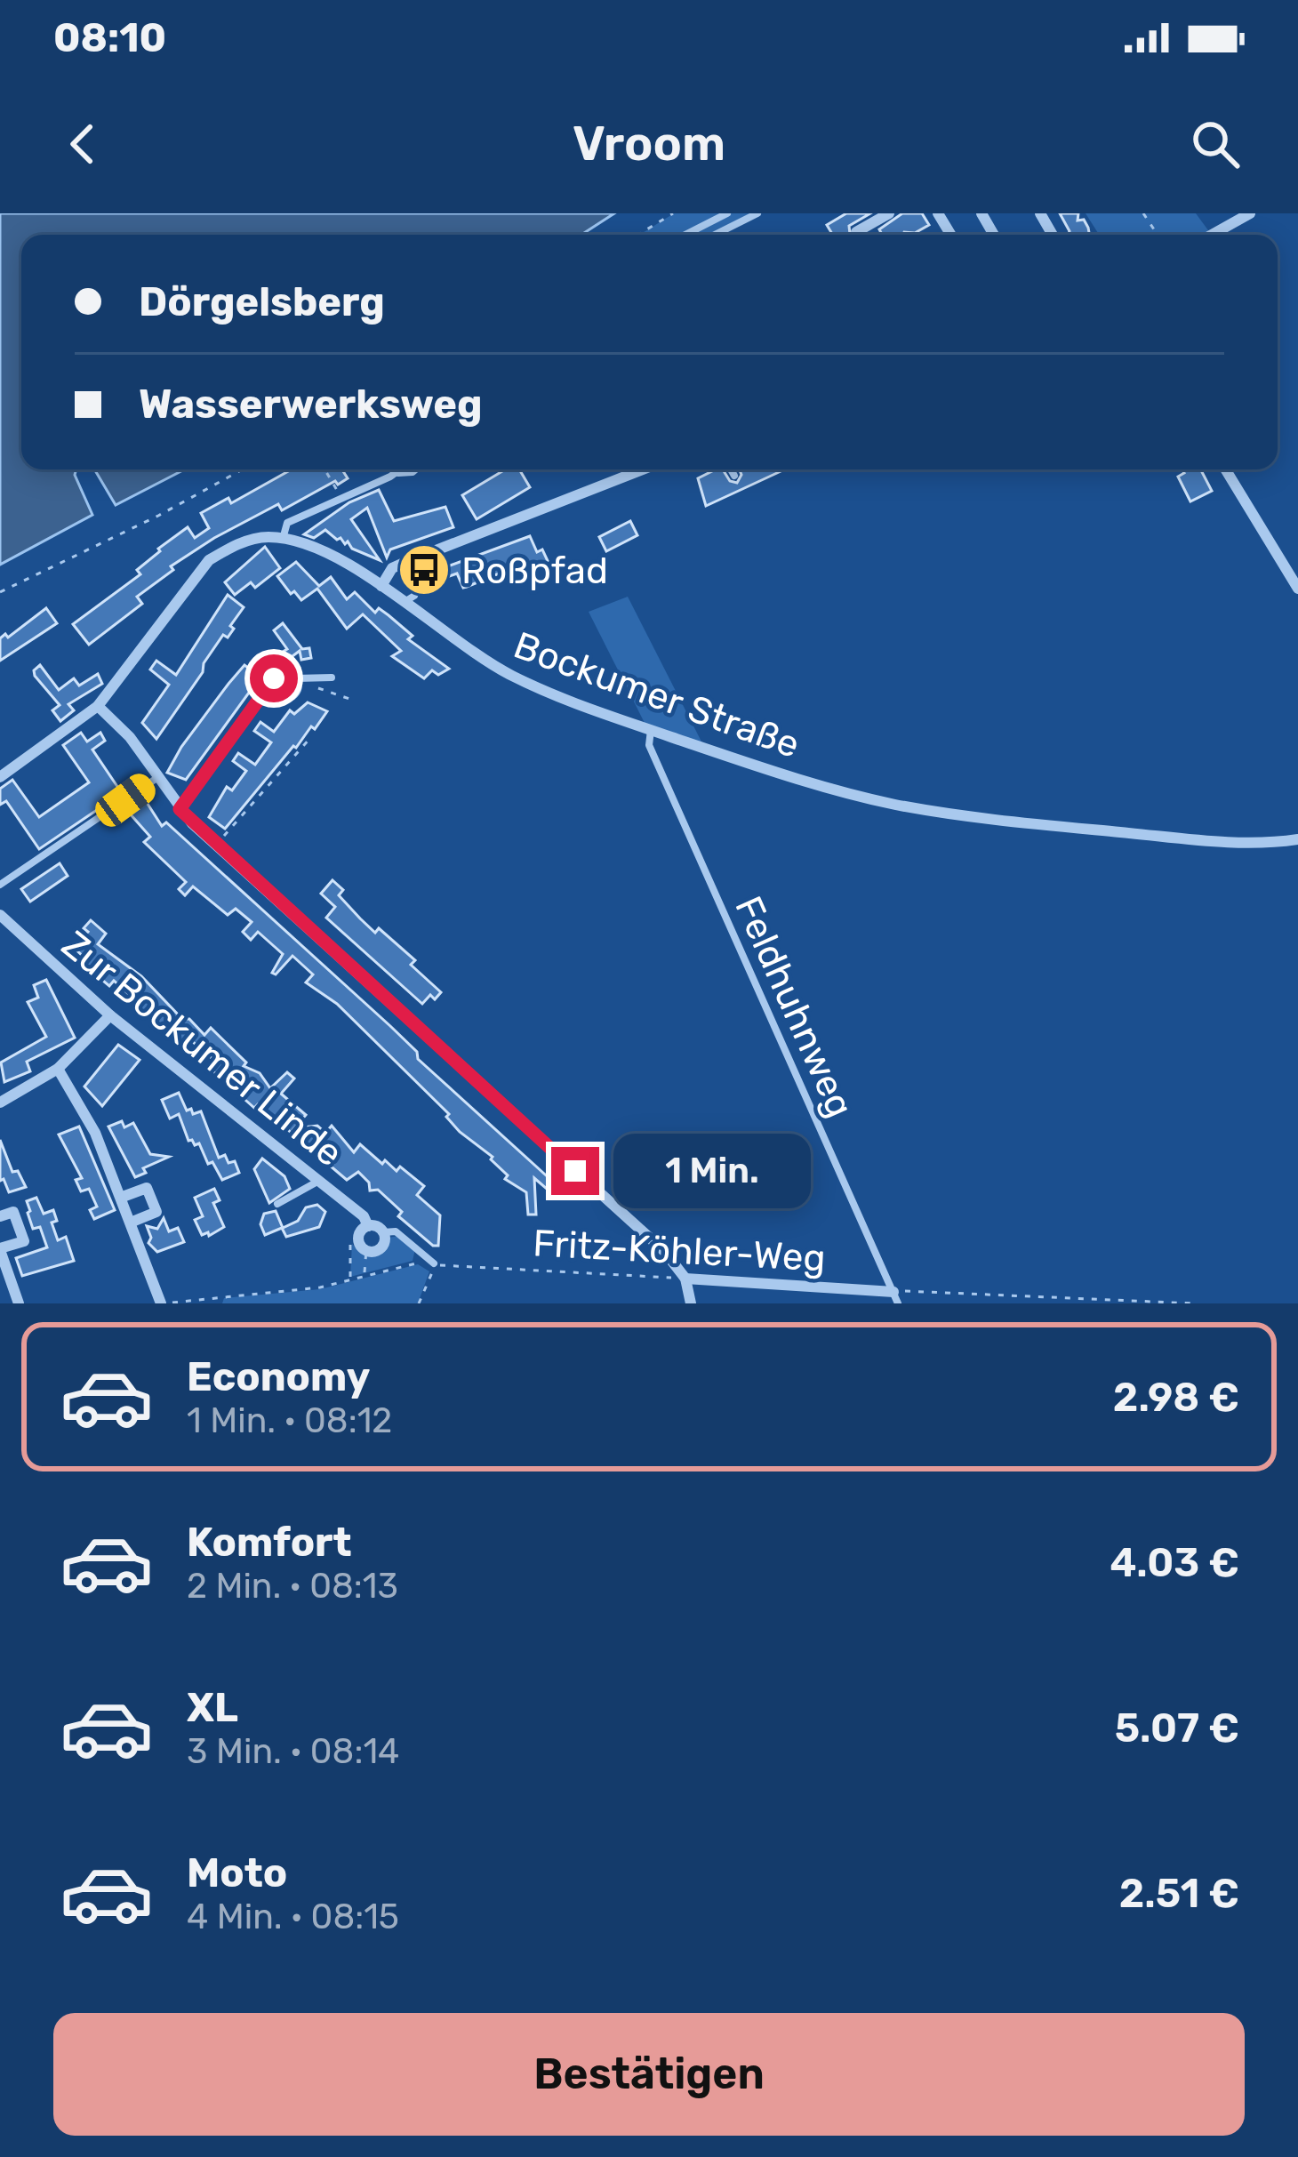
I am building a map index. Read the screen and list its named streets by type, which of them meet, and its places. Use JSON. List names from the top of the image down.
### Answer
{
  "streets": {
    "street": ["Bockumer Straße", "Zur Bockumer Linde", "Fritz-Köhler-Weg"],
    "lane": ["Feldhuhnweg"]
  },
  "crossings": [
    ["Bockumer Straße", "Feldhuhnweg"],
    ["Feldhuhnweg", "Fritz-Köhler-Weg"],
    ["Zur Bockumer Linde", "Fritz-Köhler-Weg"]
  ],
  "places": {
    "bus stop": ["Roßpfad"]
  },
  "page": {
    "status": "08:10",
    "header": "Vroom",
    "banner": ["Dörgelsberg", "Wasserwerksweg"],
    "bubble": "1 Min.",
    "list": [
      {
        "name": "Economy",
        "note": "1 Min. · 08:12",
        "value": "2.98 €"
      },
      {
        "name": "Komfort",
        "note": "2 Min. · 08:13",
        "value": "4.03 €"
      },
      {
        "name": "XL",
        "note": "3 Min. · 08:14",
        "value": "5.07 €"
      },
      {
        "name": "Moto",
        "note": "4 Min. · 08:15",
        "value": "2.51 €"
      }
    ],
    "buttons": "Bestätigen"
  }
}
